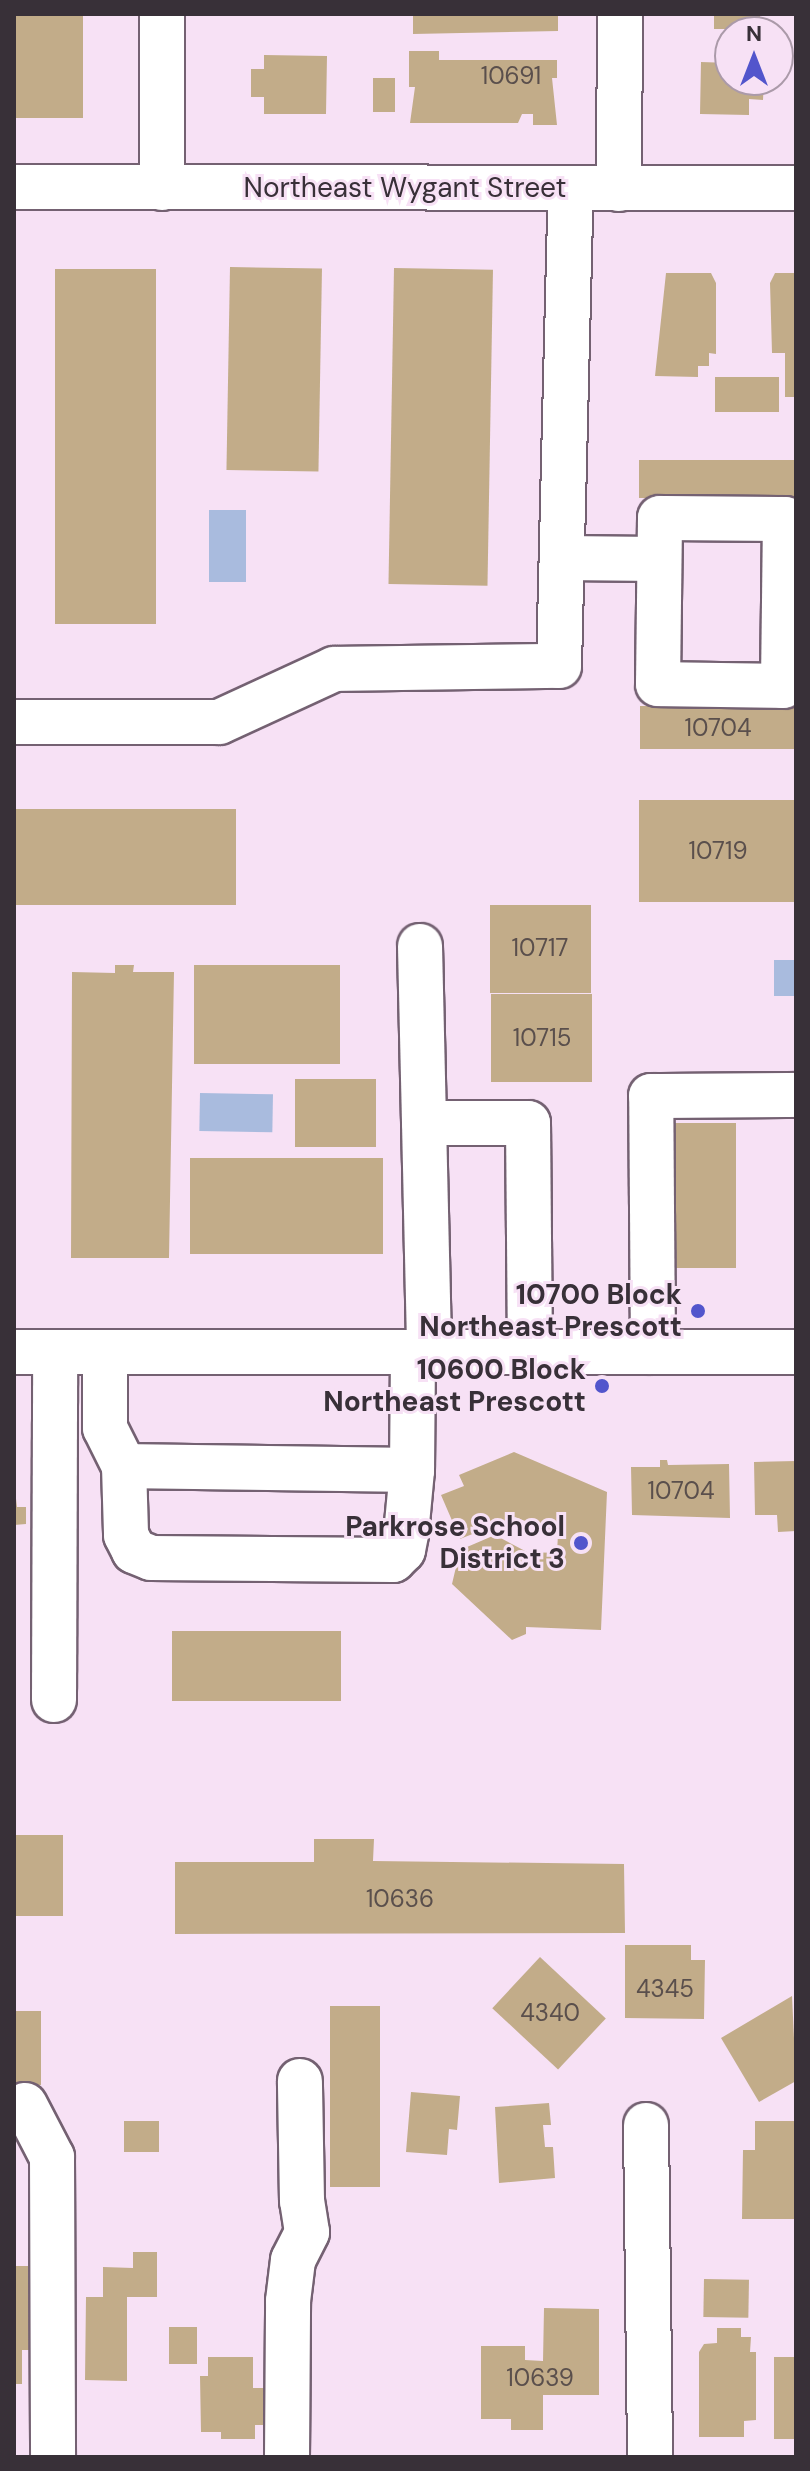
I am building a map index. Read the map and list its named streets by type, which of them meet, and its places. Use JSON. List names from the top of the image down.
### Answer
{
  "streets": {
    "street": ["Northeast Wygant Street"]
  },
  "places": ["10700 Block Northeast Prescott", "10600 Block Northeast Prescott", "Parkrose School District 3"],
  "house_numbers": [
    "10691",
    "10704",
    "10719",
    "10717",
    "10715",
    "10704",
    "10636",
    "4345",
    "4340",
    "10639"
  ],
  "north": "top"
}
